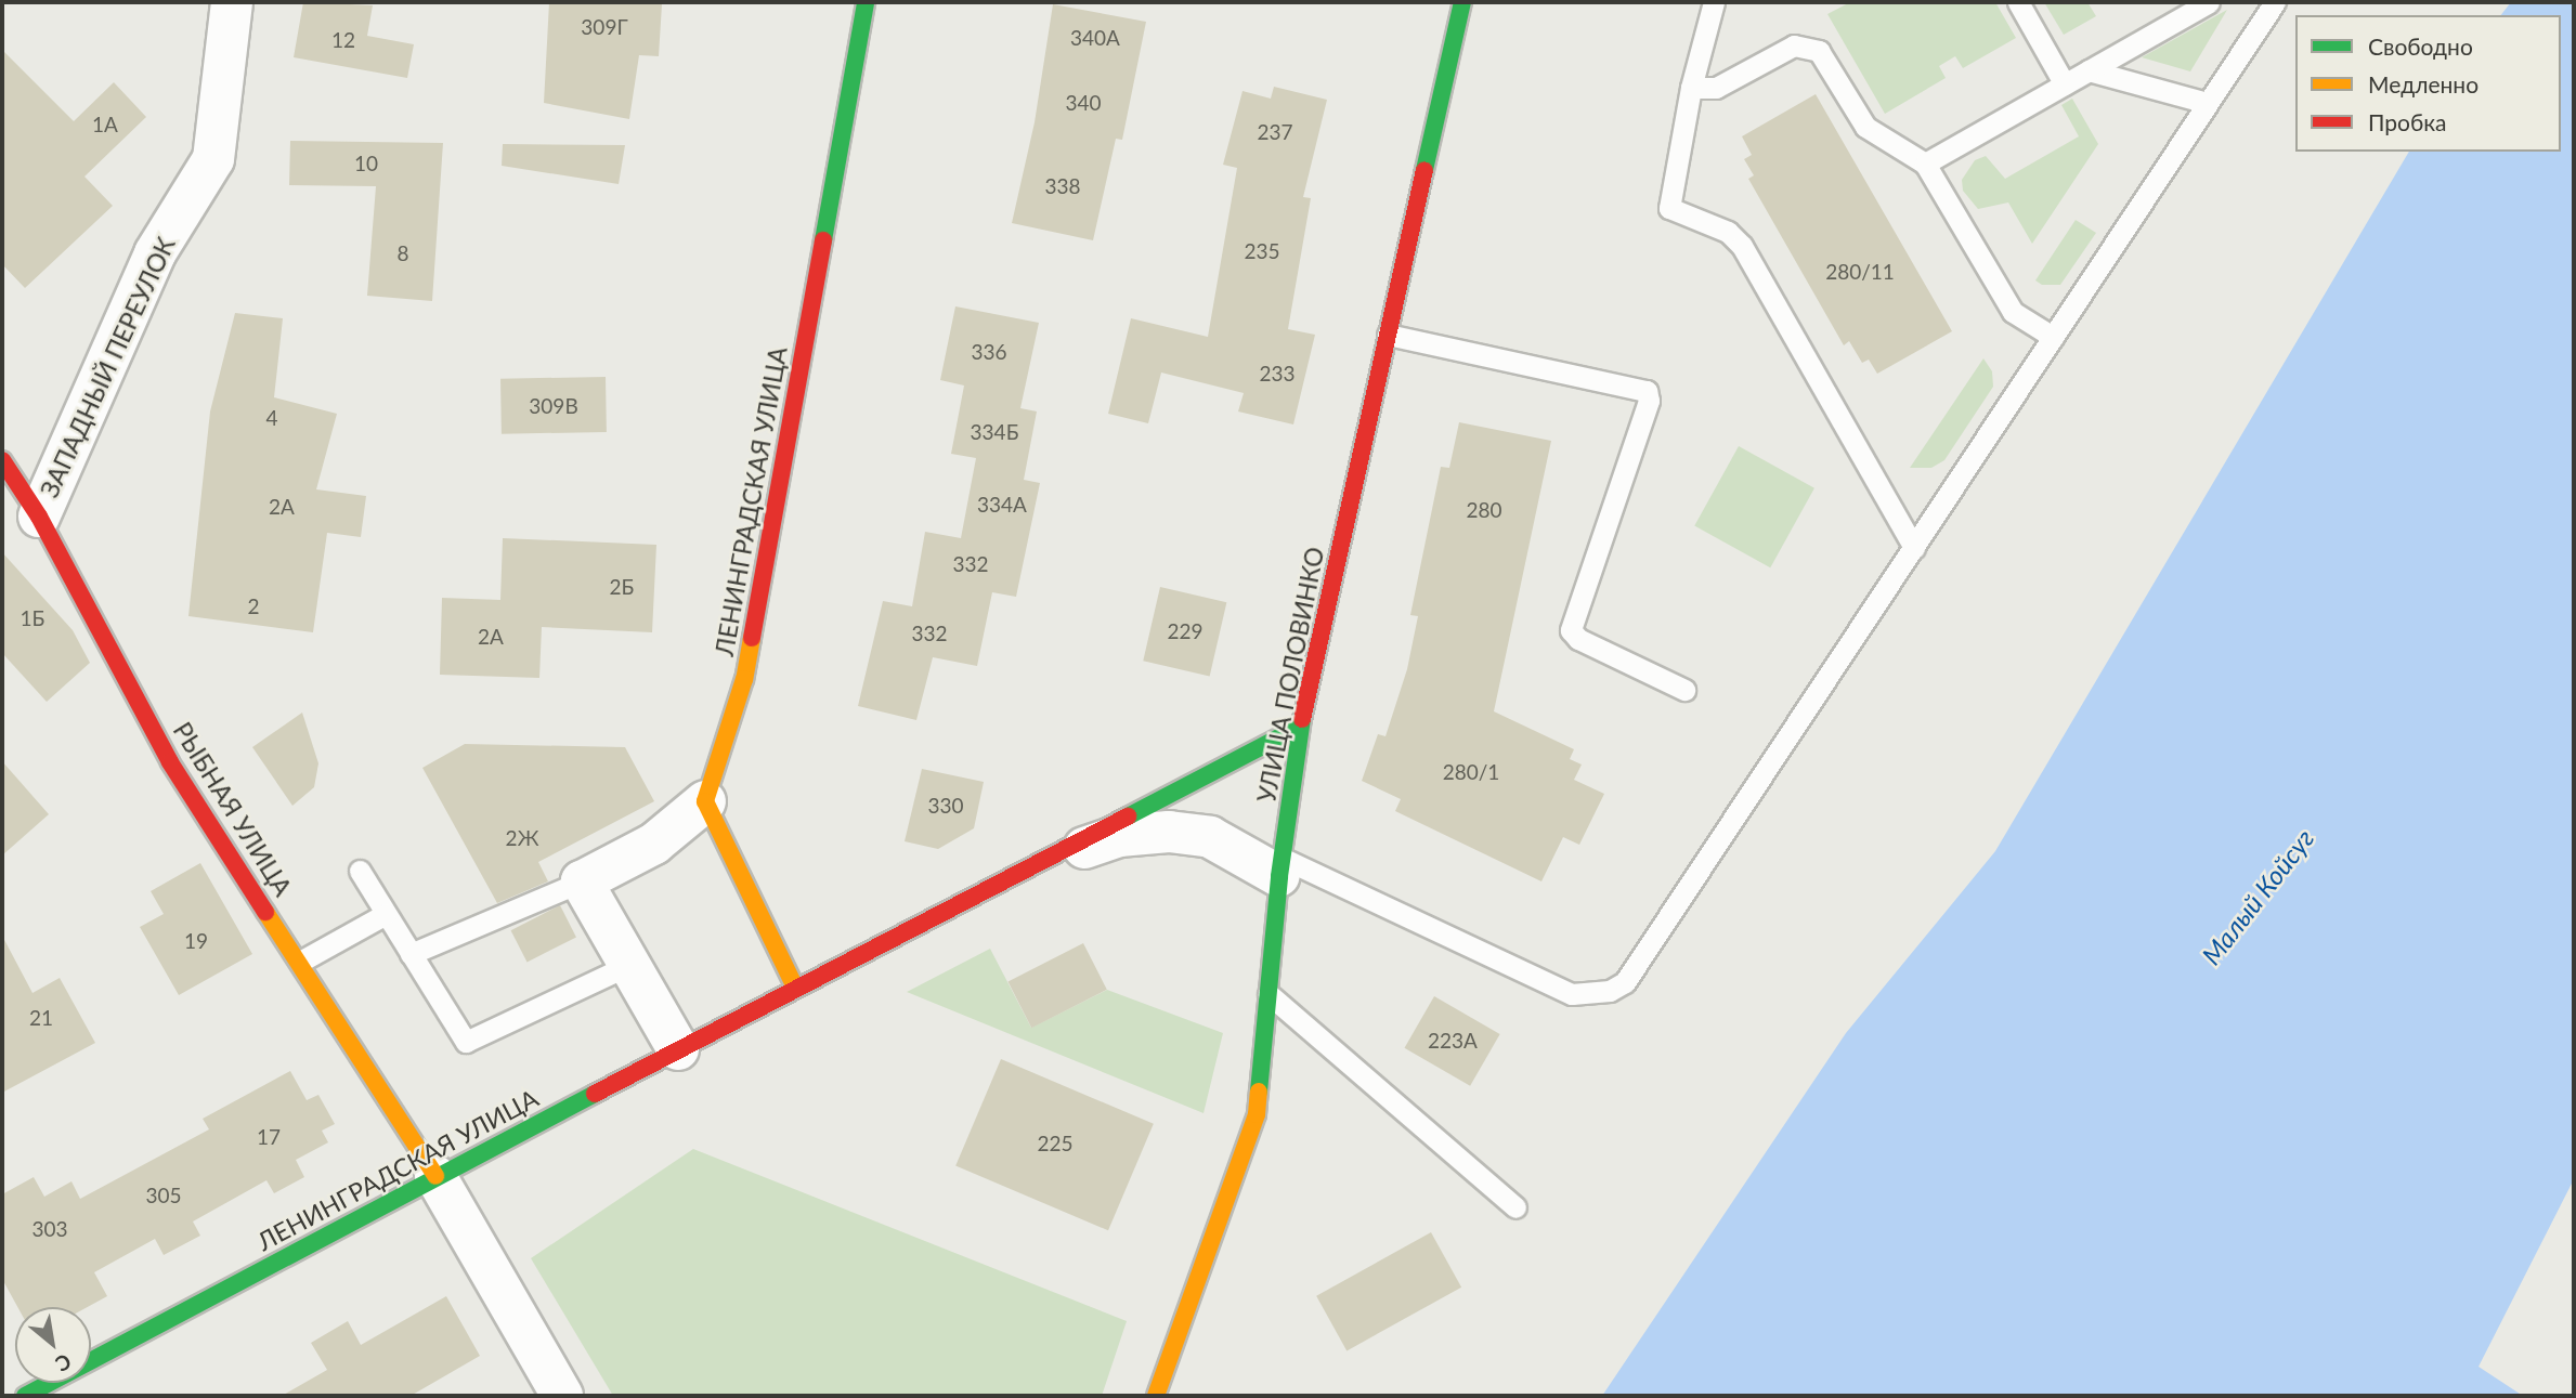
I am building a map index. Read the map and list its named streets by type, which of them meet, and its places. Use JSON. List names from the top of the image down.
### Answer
{
  "streets": {
    "street": [
      "ЗАПАДНЫЙ ПЕРЕУЛОК",
      "ЛЕНИНГРАДСКАЯ УЛИЦА",
      "УЛИЦА ПОЛОВИНКО",
      "РЫБНАЯ УЛИЦА"
    ]
  },
  "crossings": [
    ["ЗАПАДНЫЙ ПЕРЕУЛОК", "РЫБНАЯ УЛИЦА"],
    ["ЛЕНИНГРАДСКАЯ УЛИЦА", "УЛИЦА ПОЛОВИНКО"],
    ["ЛЕНИНГРАДСКАЯ УЛИЦА", "РЫБНАЯ УЛИЦА"]
  ],
  "water": ["Малый Койсуг"],
  "house_numbers": [
    "309Г",
    "340А",
    "12",
    "340",
    "1А",
    "237",
    "10",
    "338",
    "235",
    "8",
    "280/11",
    "336",
    "233",
    "309В",
    "4",
    "334Б",
    "334А",
    "2А",
    "280",
    "332",
    "2Б",
    "2",
    "1Б",
    "229",
    "332",
    "2А",
    "280/1",
    "330",
    "2Ж",
    "19",
    "21",
    "223А",
    "17",
    "225",
    "305",
    "303"
  ],
  "legend": ["Свободно", "Медленно", "Пробка"],
  "north": "bottom right"
}
